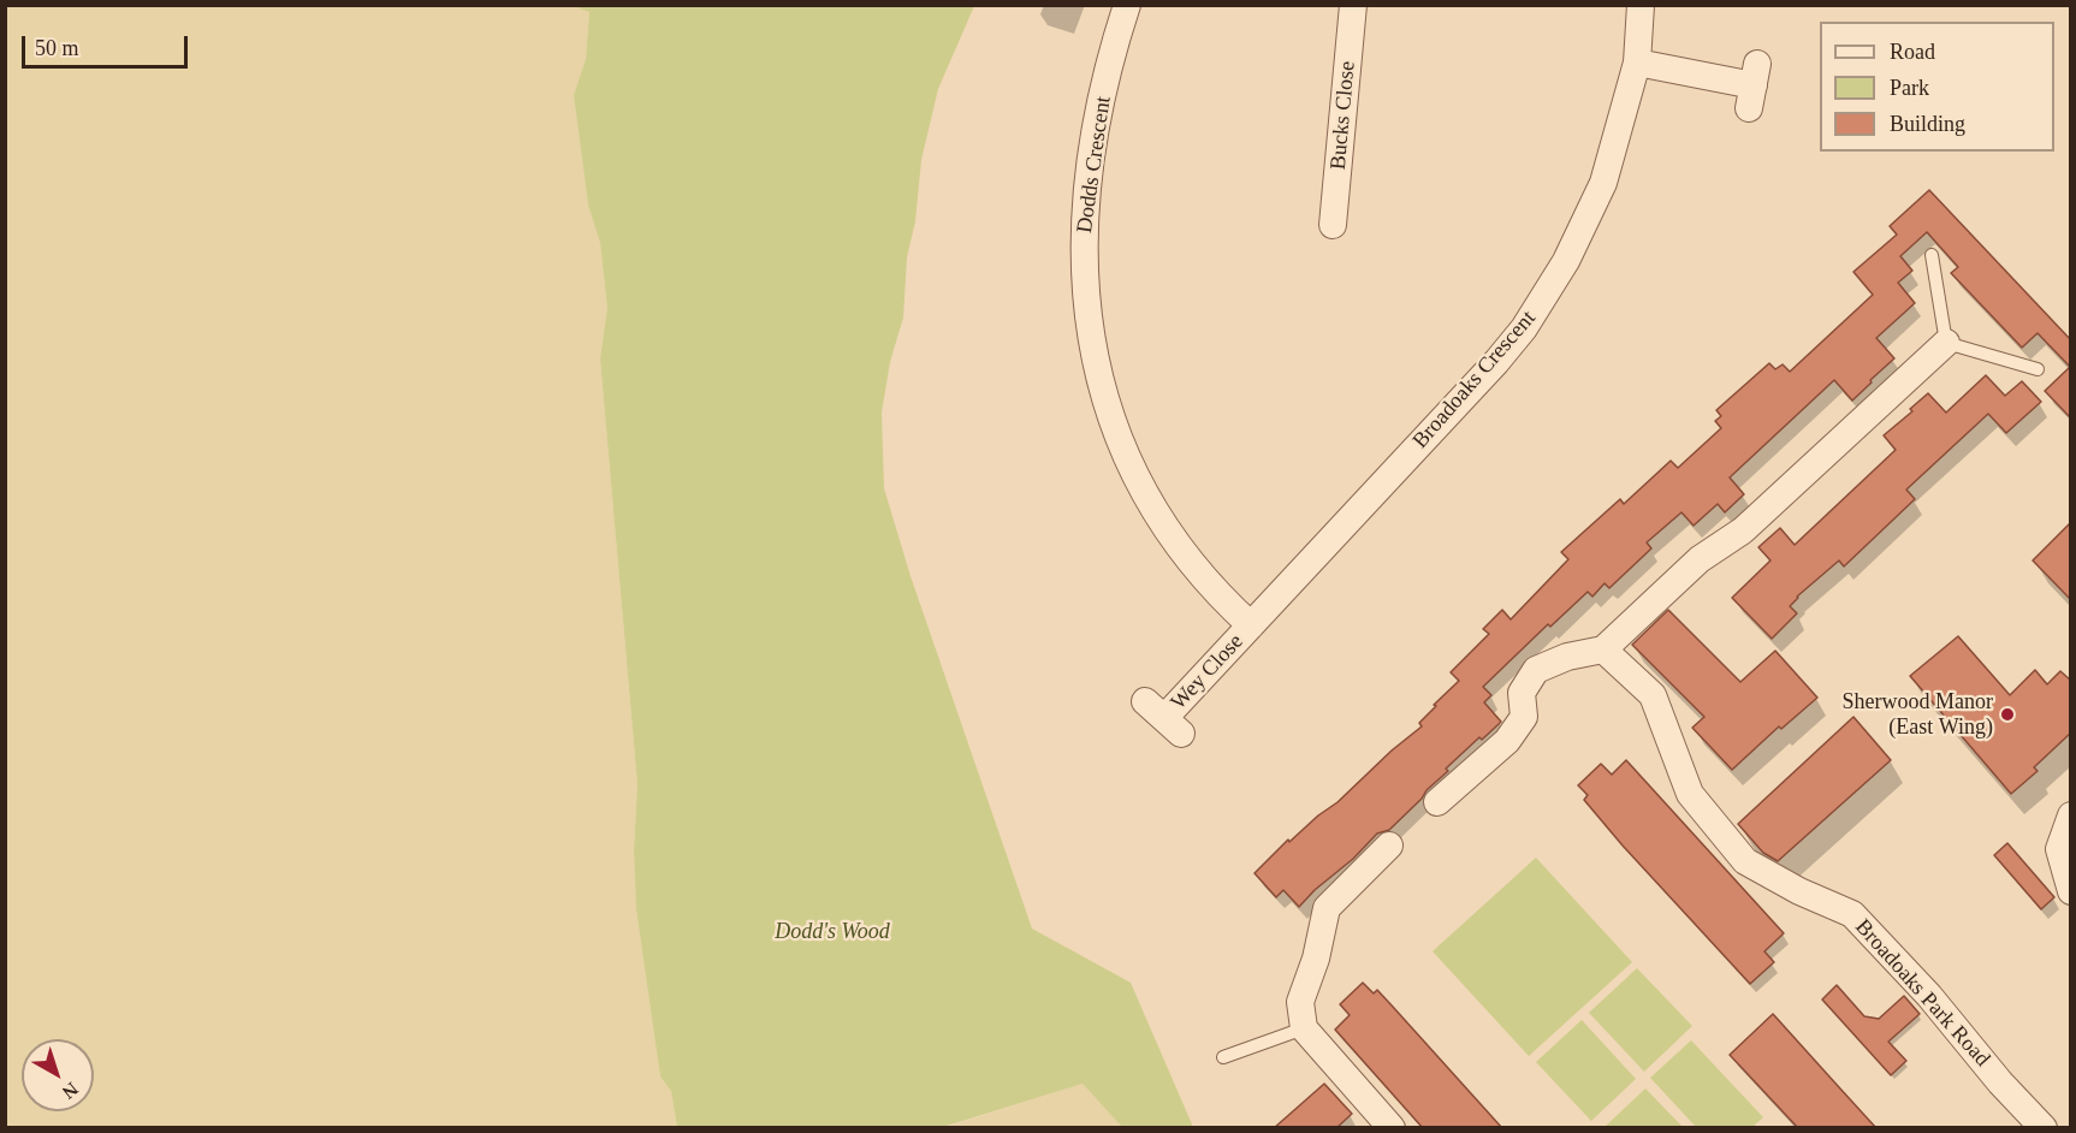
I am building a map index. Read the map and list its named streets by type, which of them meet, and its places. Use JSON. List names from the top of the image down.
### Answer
{
  "streets": {
    "street": [
      "Bucks Close",
      "Dodds Crescent",
      "Broadoaks Crescent",
      "Wey Close",
      "Broadoaks Park Road"
    ]
  },
  "crossings": [
    ["Dodds Crescent", "Broadoaks Crescent"],
    ["Dodds Crescent", "Wey Close"],
    ["Broadoaks Crescent", "Wey Close"]
  ],
  "parks": ["Dodd's Wood"],
  "places": ["Sherwood Manor (East Wing)"],
  "legend": ["Road", "Park", "Building"],
  "scale_bar": "50 m",
  "north": "bottom right"
}
